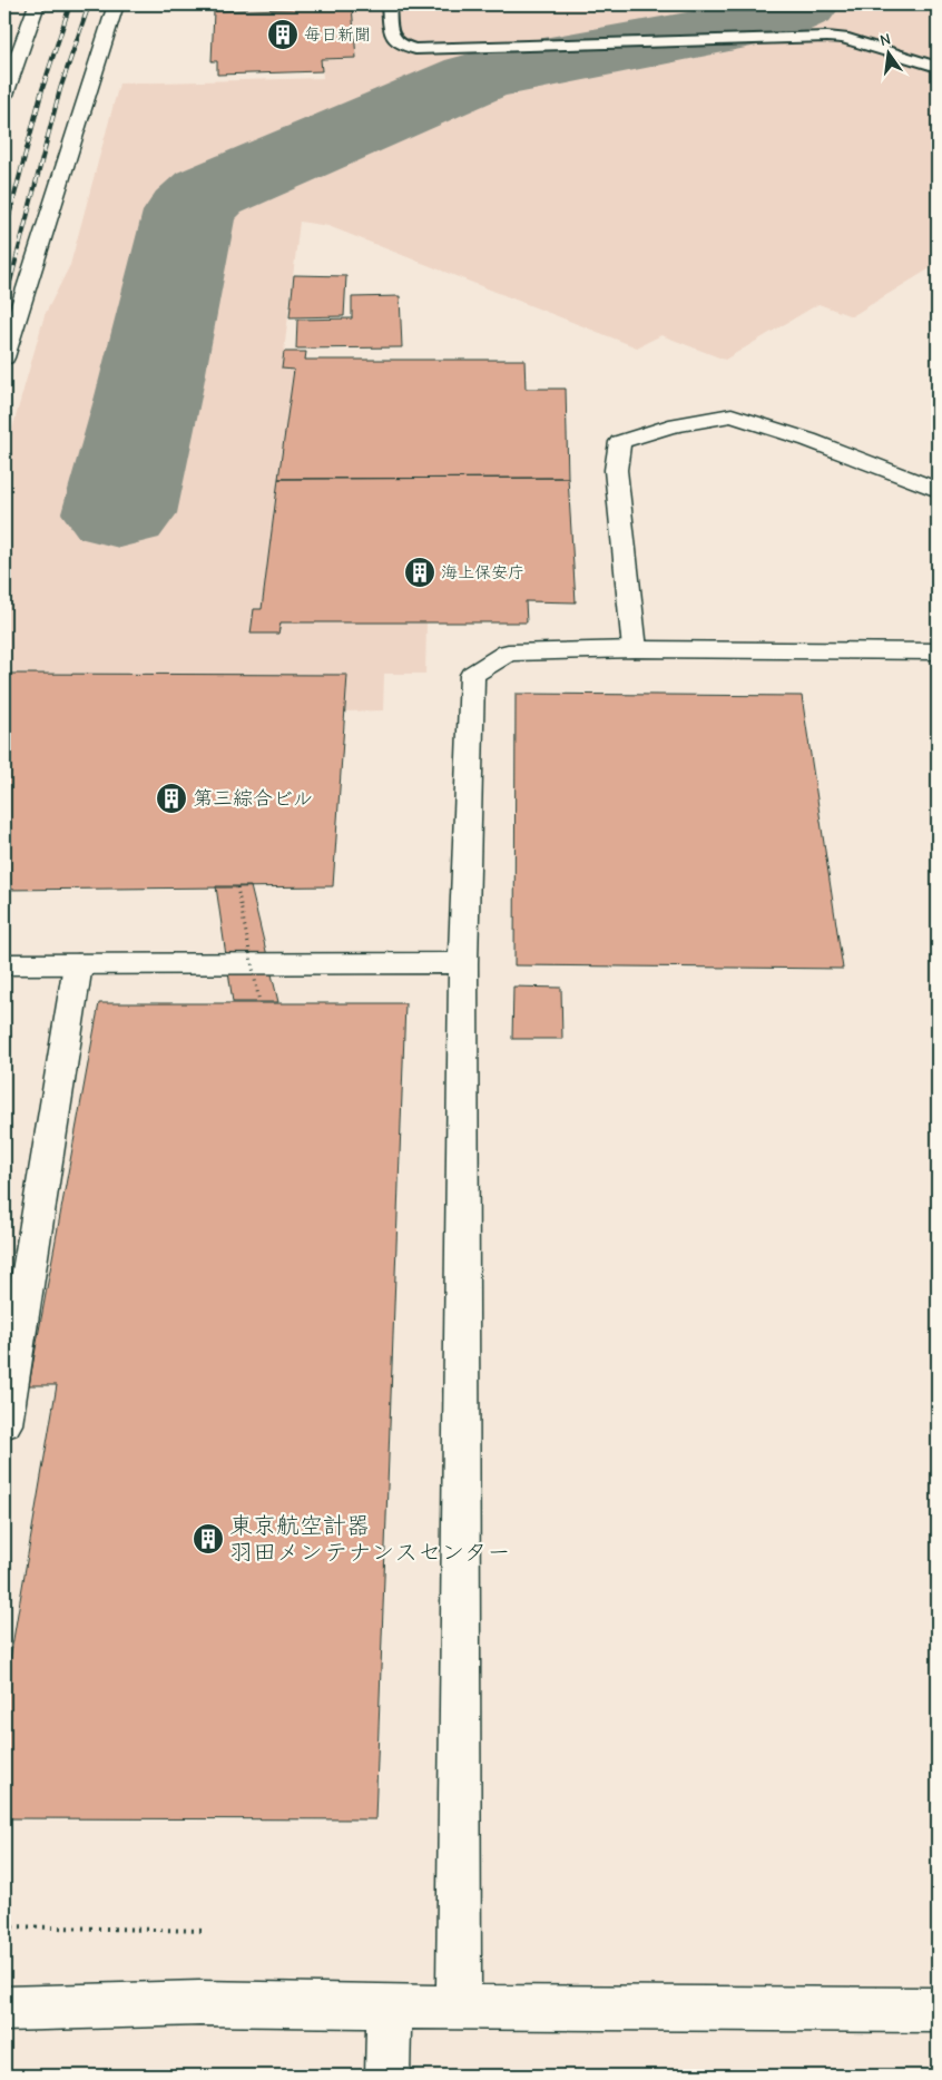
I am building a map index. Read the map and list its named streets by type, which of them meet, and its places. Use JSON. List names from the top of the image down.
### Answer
{
  "places": {
    "building": [
      "毎日新聞",
      "海上保安庁",
      "第三綜合ビル",
      "東京航空計器 羽田メンテナンスセンター"
    ]
  },
  "north": "top"
}
